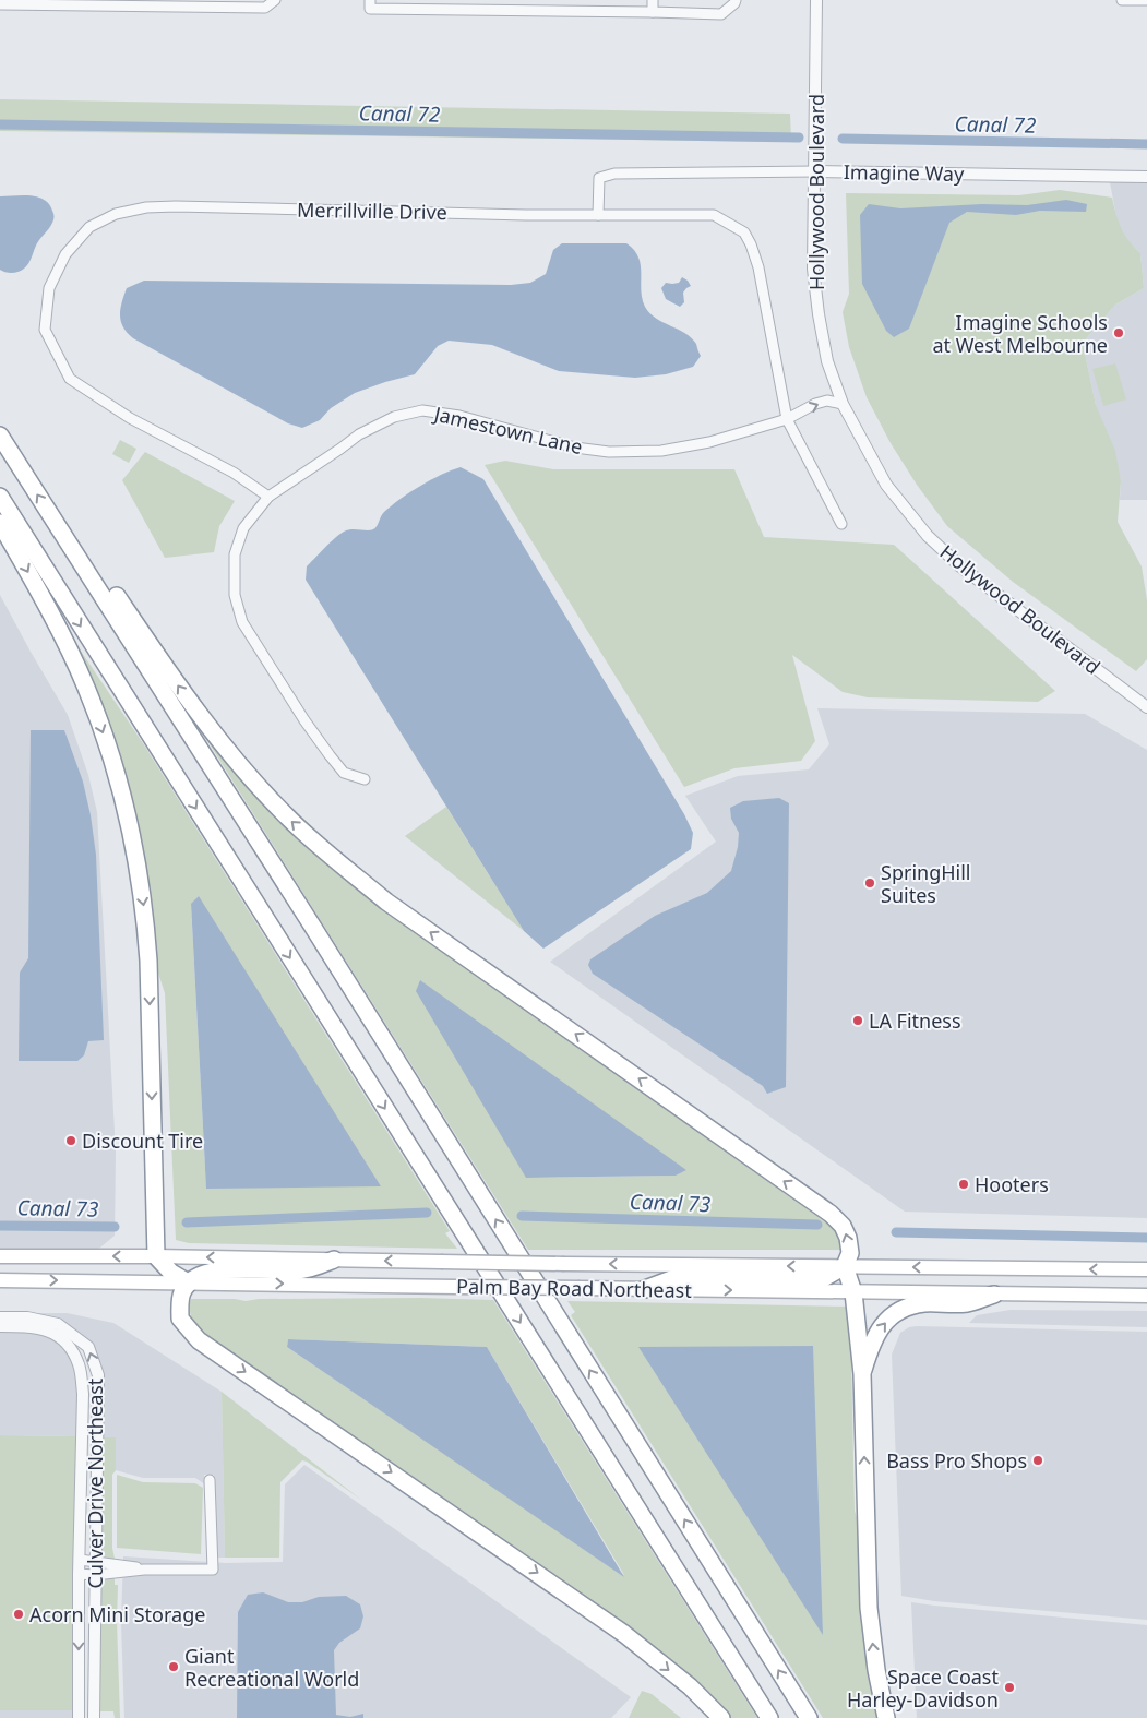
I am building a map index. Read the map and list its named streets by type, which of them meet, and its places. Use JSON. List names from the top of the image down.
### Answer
{
  "streets": {
    "main road": ["Palm Bay Road Northeast"],
    "street": [
      "Imagine Way",
      "Hollywood Boulevard",
      "Merrillville Drive",
      "Jamestown Lane",
      "Culver Drive Northeast"
    ]
  },
  "crossings": [
    ["Imagine Way", "Hollywood Boulevard"],
    ["Imagine Way", "Merrillville Drive"],
    ["Hollywood Boulevard", "Jamestown Lane"],
    ["Merrillville Drive", "Jamestown Lane"]
  ],
  "water": ["Canal 72", "Canal 73"],
  "places": [
    "Imagine Schools at West Melbourne",
    "SpringHill Suites",
    "LA Fitness",
    "Discount Tire",
    "Hooters",
    "Bass Pro Shops",
    "Acorn Mini Storage",
    "Giant Recreational World",
    "Space Coast Harley-Davidson"
  ]
}
